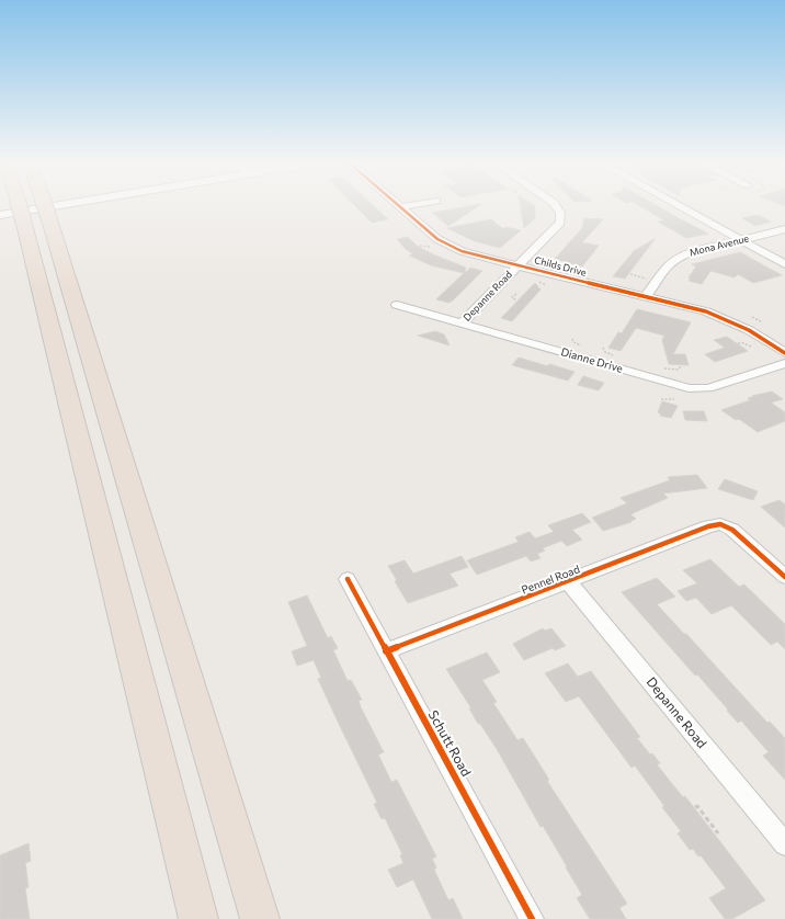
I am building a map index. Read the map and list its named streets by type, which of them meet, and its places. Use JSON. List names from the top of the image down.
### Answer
{
  "streets": {
    "street": [
      "Mona Avenue",
      "Childs Drive",
      "Depanne Road",
      "Dianne Drive",
      "Pennel Road",
      "Schutt Road"
    ]
  },
  "crossings": [
    ["Mona Avenue", "Childs Drive"],
    ["Childs Drive", "Depanne Road"],
    ["Depanne Road", "Dianne Drive"],
    ["Depanne Road", "Pennel Road"],
    ["Pennel Road", "Schutt Road"]
  ]
}
